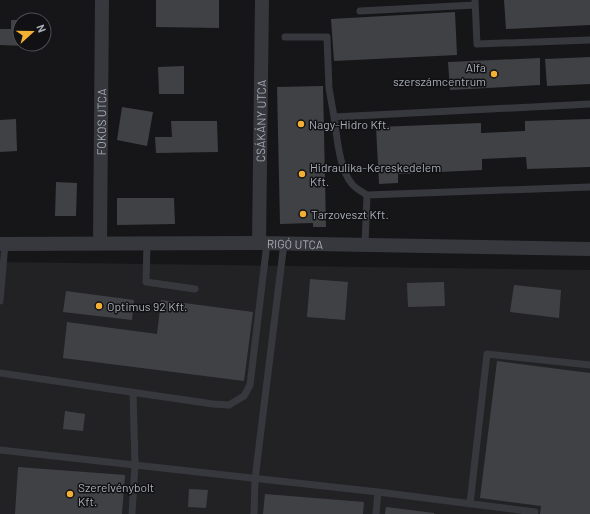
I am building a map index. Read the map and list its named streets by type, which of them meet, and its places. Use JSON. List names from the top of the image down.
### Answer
{
  "streets": {
    "street": ["CSÁKÁNY UTCA", "FOKOS UTCA", "RIGÓ UTCA"]
  },
  "crossings": [
    ["CSÁKÁNY UTCA", "RIGÓ UTCA"],
    ["FOKOS UTCA", "RIGÓ UTCA"]
  ],
  "places": [
    "Alfa szerszámcentrum",
    "Nagy-Hidro Kft.",
    "Hidraulika-Kereskedelem Kft.",
    "Tarzoveszt Kft.",
    "Optimus 92 Kft.",
    "Szerelvénybolt Kft."
  ],
  "north": "right"
}
